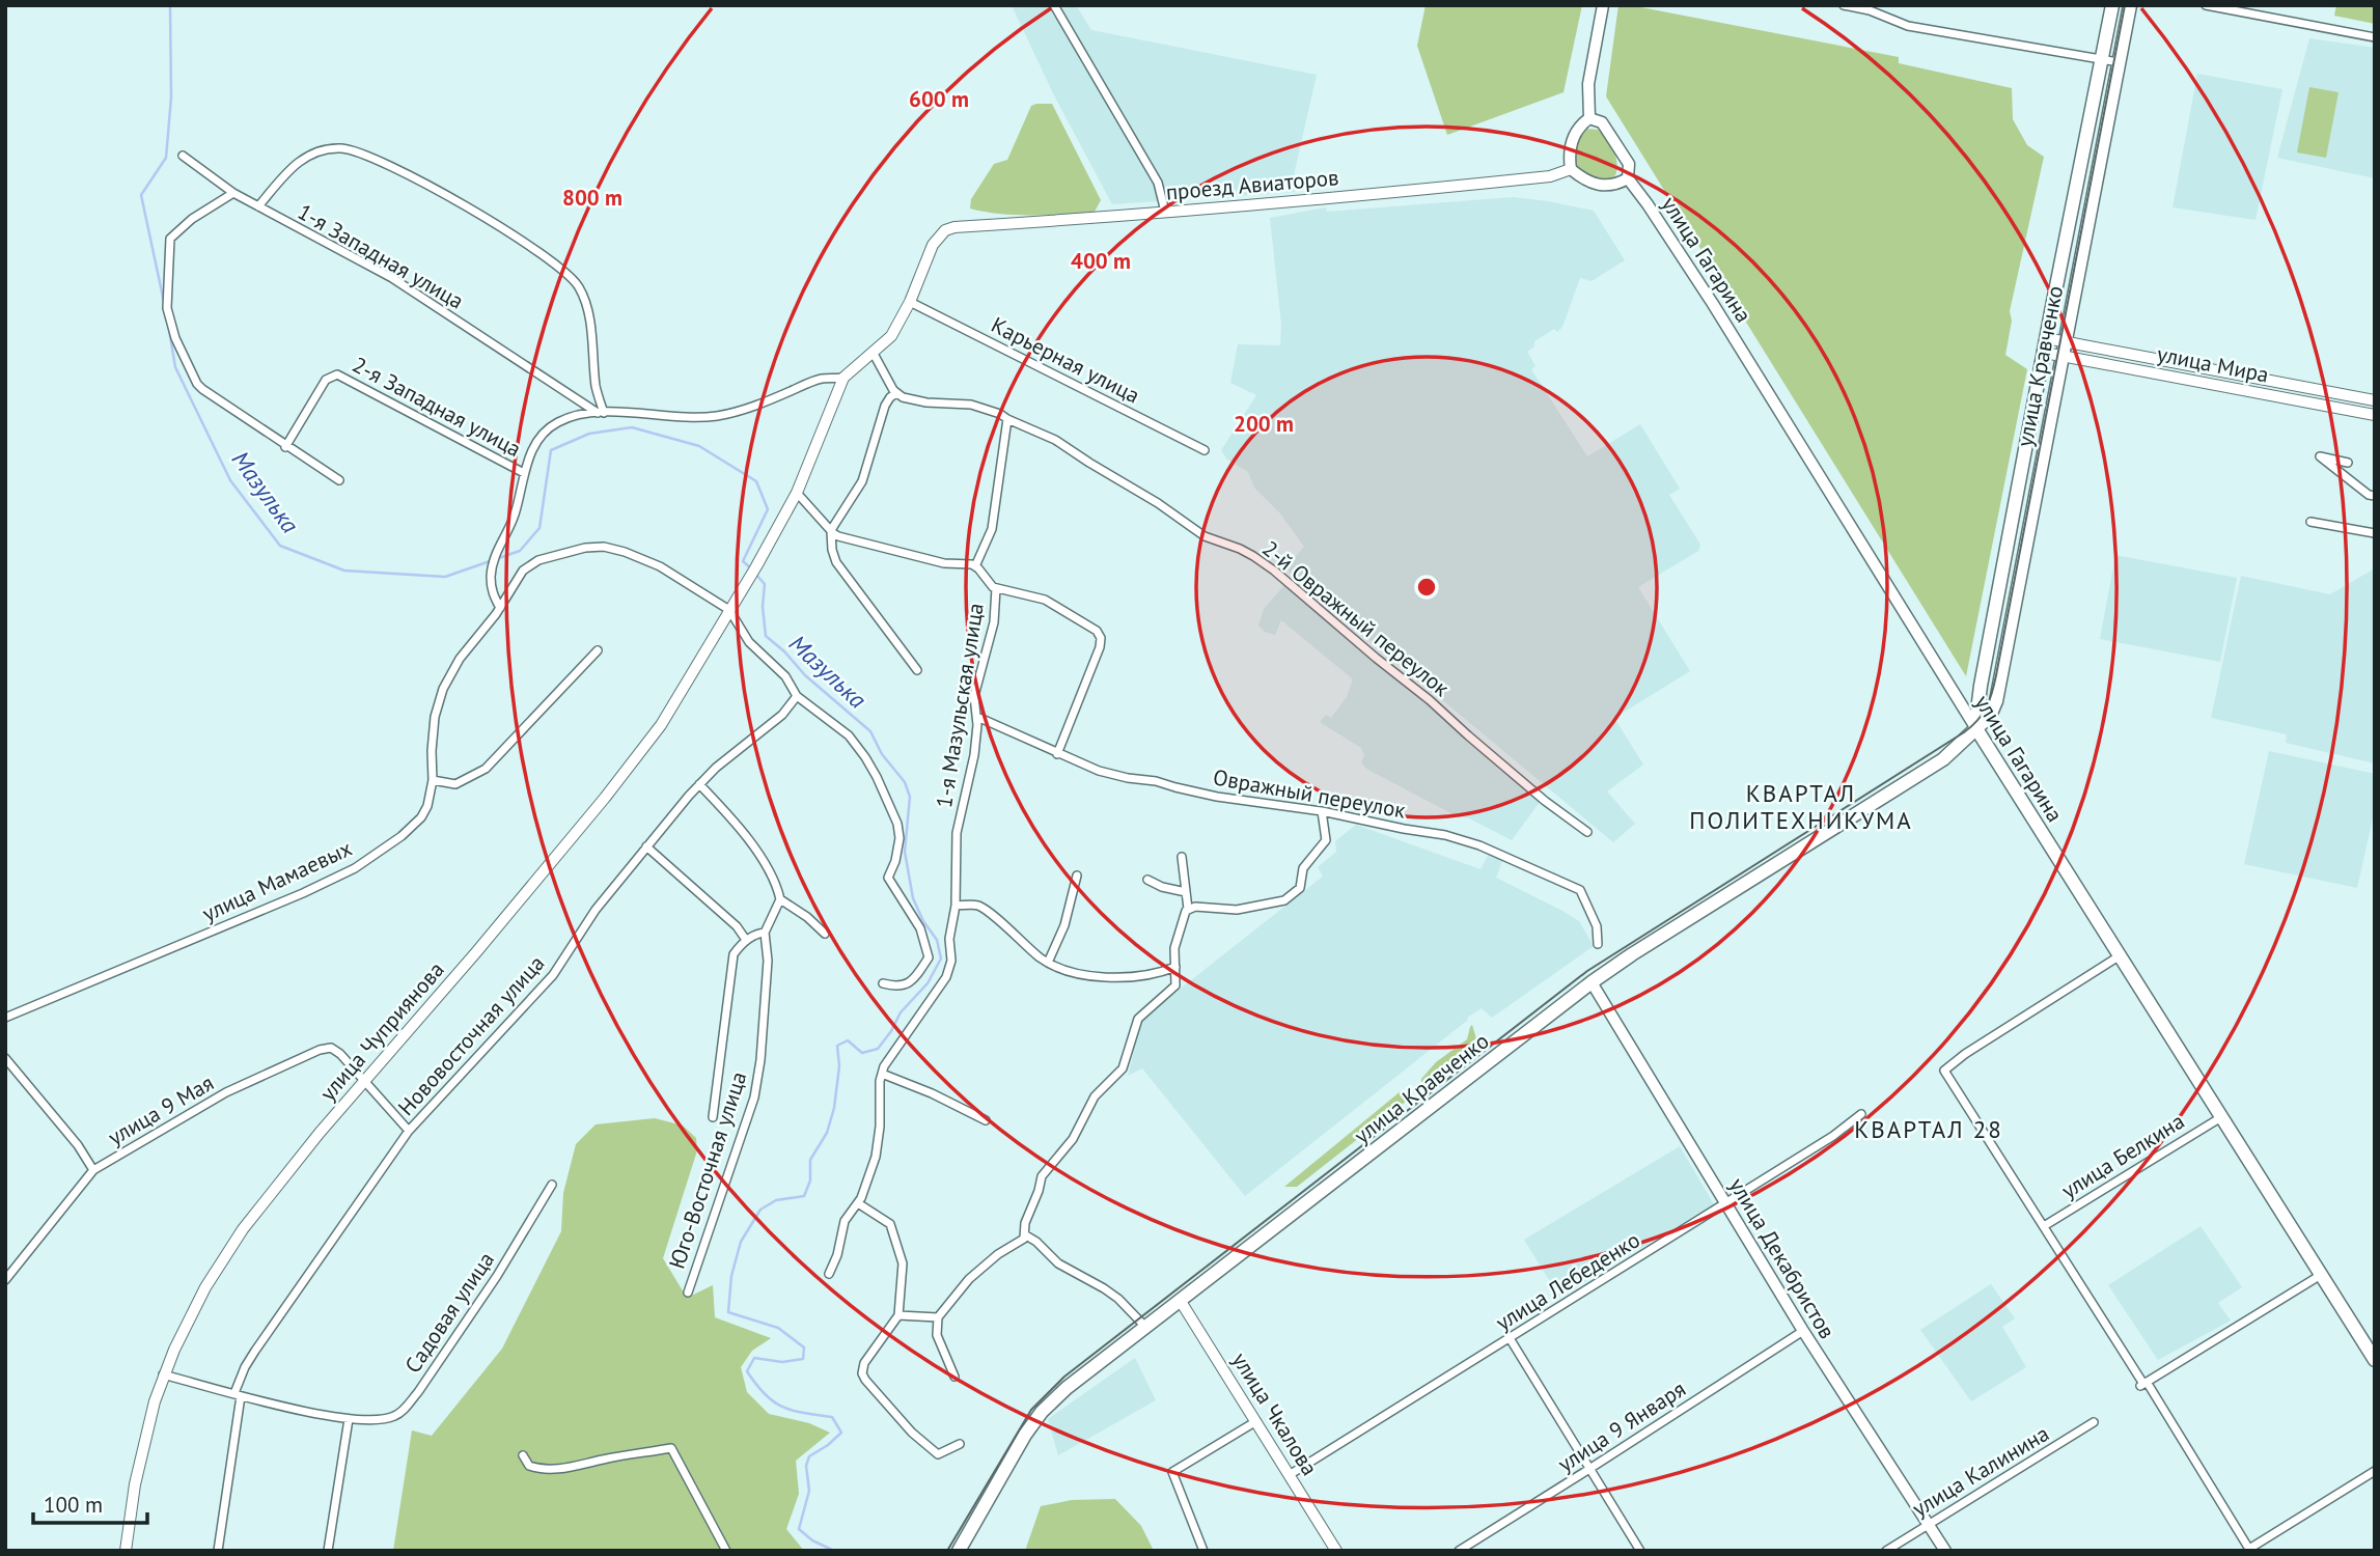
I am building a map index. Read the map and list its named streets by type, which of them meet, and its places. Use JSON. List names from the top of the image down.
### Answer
{
  "streets": {
    "main road": ["улица Гагарина", "улица Кравченко", "улица Декабристов"],
    "street": [
      "проезд Авиаторов",
      "1-я Западная улица",
      "Карьерная улица",
      "улица Мира",
      "2-я Западная улица",
      "2-й Овражный переулок",
      "1-я Мазульская улица",
      "Овражный переулок",
      "улица Мамаевых",
      "улица Чуприянова",
      "Нововосточная улица",
      "улица 9 Мая",
      "улица Белкина",
      "Юго-Восточная улица",
      "улица Лебеденко",
      "Садовая улица",
      "улица Чкалова",
      "улица 9 Января",
      "улица Калинина"
    ]
  },
  "crossings": [
    ["проезд Авиаторов", "улица Гагарина"],
    ["проезд Авиаторов", "Карьерная улица"],
    ["улица Гагарина", "улица Кравченко"],
    ["улица Гагарина", "улица Белкина"],
    ["улица Мира", "улица Кравченко"],
    ["улица Кравченко", "улица Декабристов"],
    ["улица Кравченко", "улица Чкалова"],
    ["1-я Мазульская улица", "Овражный переулок"],
    ["улица Мамаевых", "улица Чуприянова"],
    ["улица Чуприянова", "улица 9 Мая"],
    ["улица Чуприянова", "Садовая улица"],
    ["Нововосточная улица", "Садовая улица"],
    ["улица Декабристов", "улица Лебеденко"],
    ["улица Декабристов", "улица 9 Января"],
    ["улица Декабристов", "улица Калинина"],
    ["улица Лебеденко", "улица Чкалова"]
  ],
  "districts": ["КВАРТАЛ ПОЛИТЕХНИКУМА", "КВАРТАЛ 28"],
  "water": ["Мазулька"],
  "scale_bar": "100 m",
  "rings": [
    "600 m",
    "800 m",
    "400 m",
    "200 m"
  ]
}
